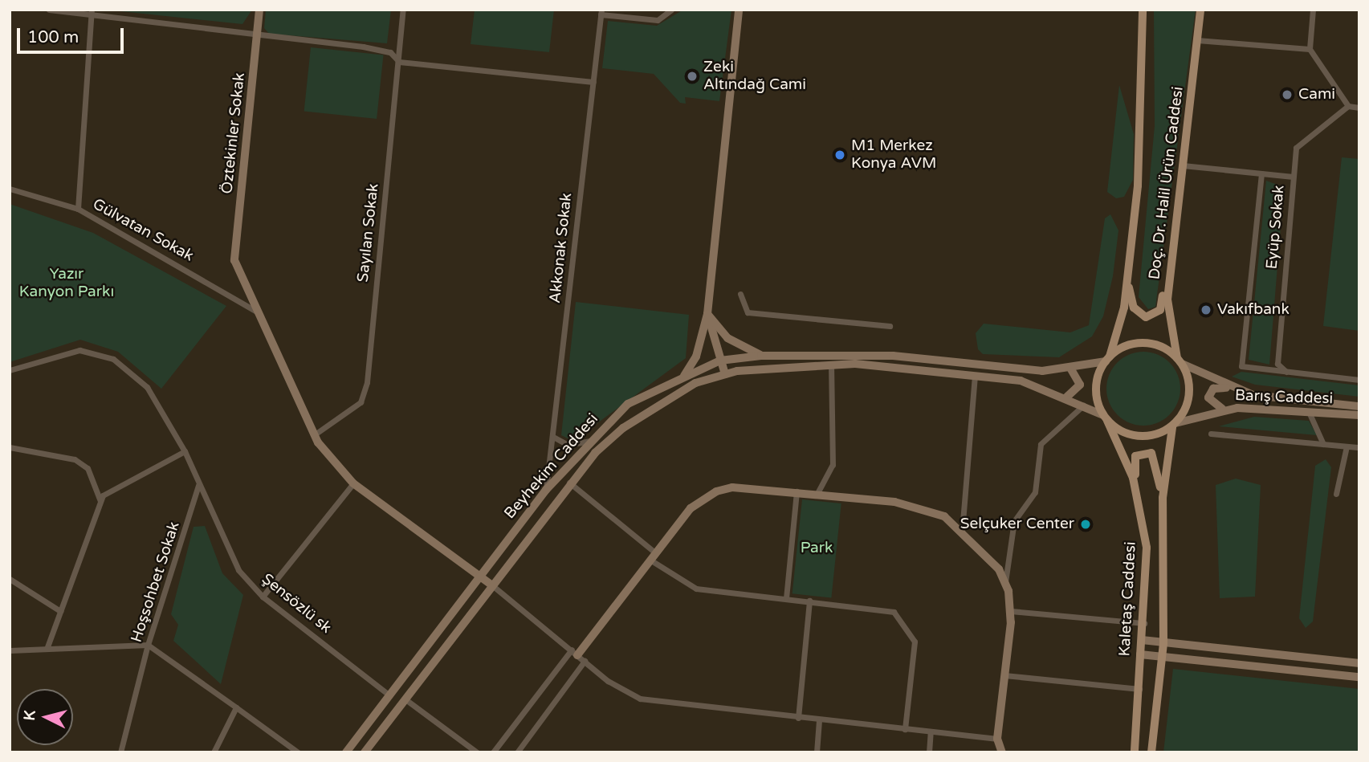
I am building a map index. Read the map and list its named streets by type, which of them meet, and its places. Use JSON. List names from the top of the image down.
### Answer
{
  "streets": {
    "main road": ["Doç. Dr. Halil Ürün Caddesi", "Kaletaş Caddesi"],
    "street": [
      "Öztekinler Sokak",
      "Eyüp Sokak",
      "Gülvatan Sokak",
      "Sayılan Sokak",
      "Akkonak Sokak",
      "Barış Caddesi",
      "Beyhekim Caddesi",
      "Hoşsohbet Sokak",
      "Şensözlü sk"
    ]
  },
  "crossings": [
    ["Öztekinler Sokak", "Gülvatan Sokak"],
    ["Doç. Dr. Halil Ürün Caddesi", "Barış Caddesi"],
    ["Doç. Dr. Halil Ürün Caddesi", "Beyhekim Caddesi"],
    ["Doç. Dr. Halil Ürün Caddesi", "Kaletaş Caddesi"],
    ["Akkonak Sokak", "Beyhekim Caddesi"],
    ["Barış Caddesi", "Beyhekim Caddesi"],
    ["Barış Caddesi", "Kaletaş Caddesi"],
    ["Beyhekim Caddesi", "Kaletaş Caddesi"],
    ["Beyhekim Caddesi", "Şensözlü sk"],
    ["Hoşsohbet Sokak", "Şensözlü sk"]
  ],
  "parks": ["Yazır Kanyon Parkı", "Park"],
  "places": [
    "Zeki Altındağ Cami",
    "Cami",
    "M1 Merkez Konya AVM",
    "Vakıfbank",
    "Selçuker Center"
  ],
  "scale_bar": "100 m",
  "north": "left"
}
